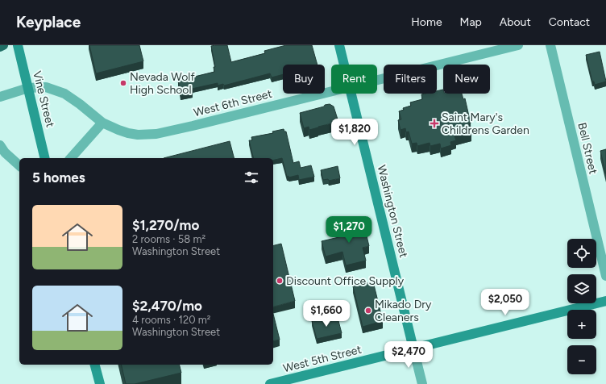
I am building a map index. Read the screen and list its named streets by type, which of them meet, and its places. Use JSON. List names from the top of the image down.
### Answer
{
  "streets": {
    "street": [
      "Vine Street",
      "West 6th Street",
      "Bell Street",
      "Washington Street",
      "West 5th Street"
    ]
  },
  "crossings": [
    ["Washington Street", "West 5th Street"]
  ],
  "places": {
    "other": ["Nevada Wolf High School", "Discount Office Supply", "Mikado Dry Cleaners"],
    "health": ["Saint Mary's Childrens Garden"]
  },
  "page": {
    "header": "Keyplace",
    "nav": [
      "Home",
      "Map",
      "About",
      "Contact"
    ],
    "chip": [
      "Buy",
      "Rent",
      "Filters",
      "New"
    ],
    "price": [
      "$1,820",
      "$1,270",
      "$2,050",
      "$1,660",
      "$2,470"
    ],
    "heading": "5 homes",
    "list": [
      {
        "name": "$1,270/mo",
        "note": "2 rooms · 58 m² · Washington Street"
      },
      {
        "name": "$2,470/mo",
        "note": "4 rooms · 120 m² · Washington Street"
      }
    ],
    "map_buttons": ["+", "−"]
  }
}
